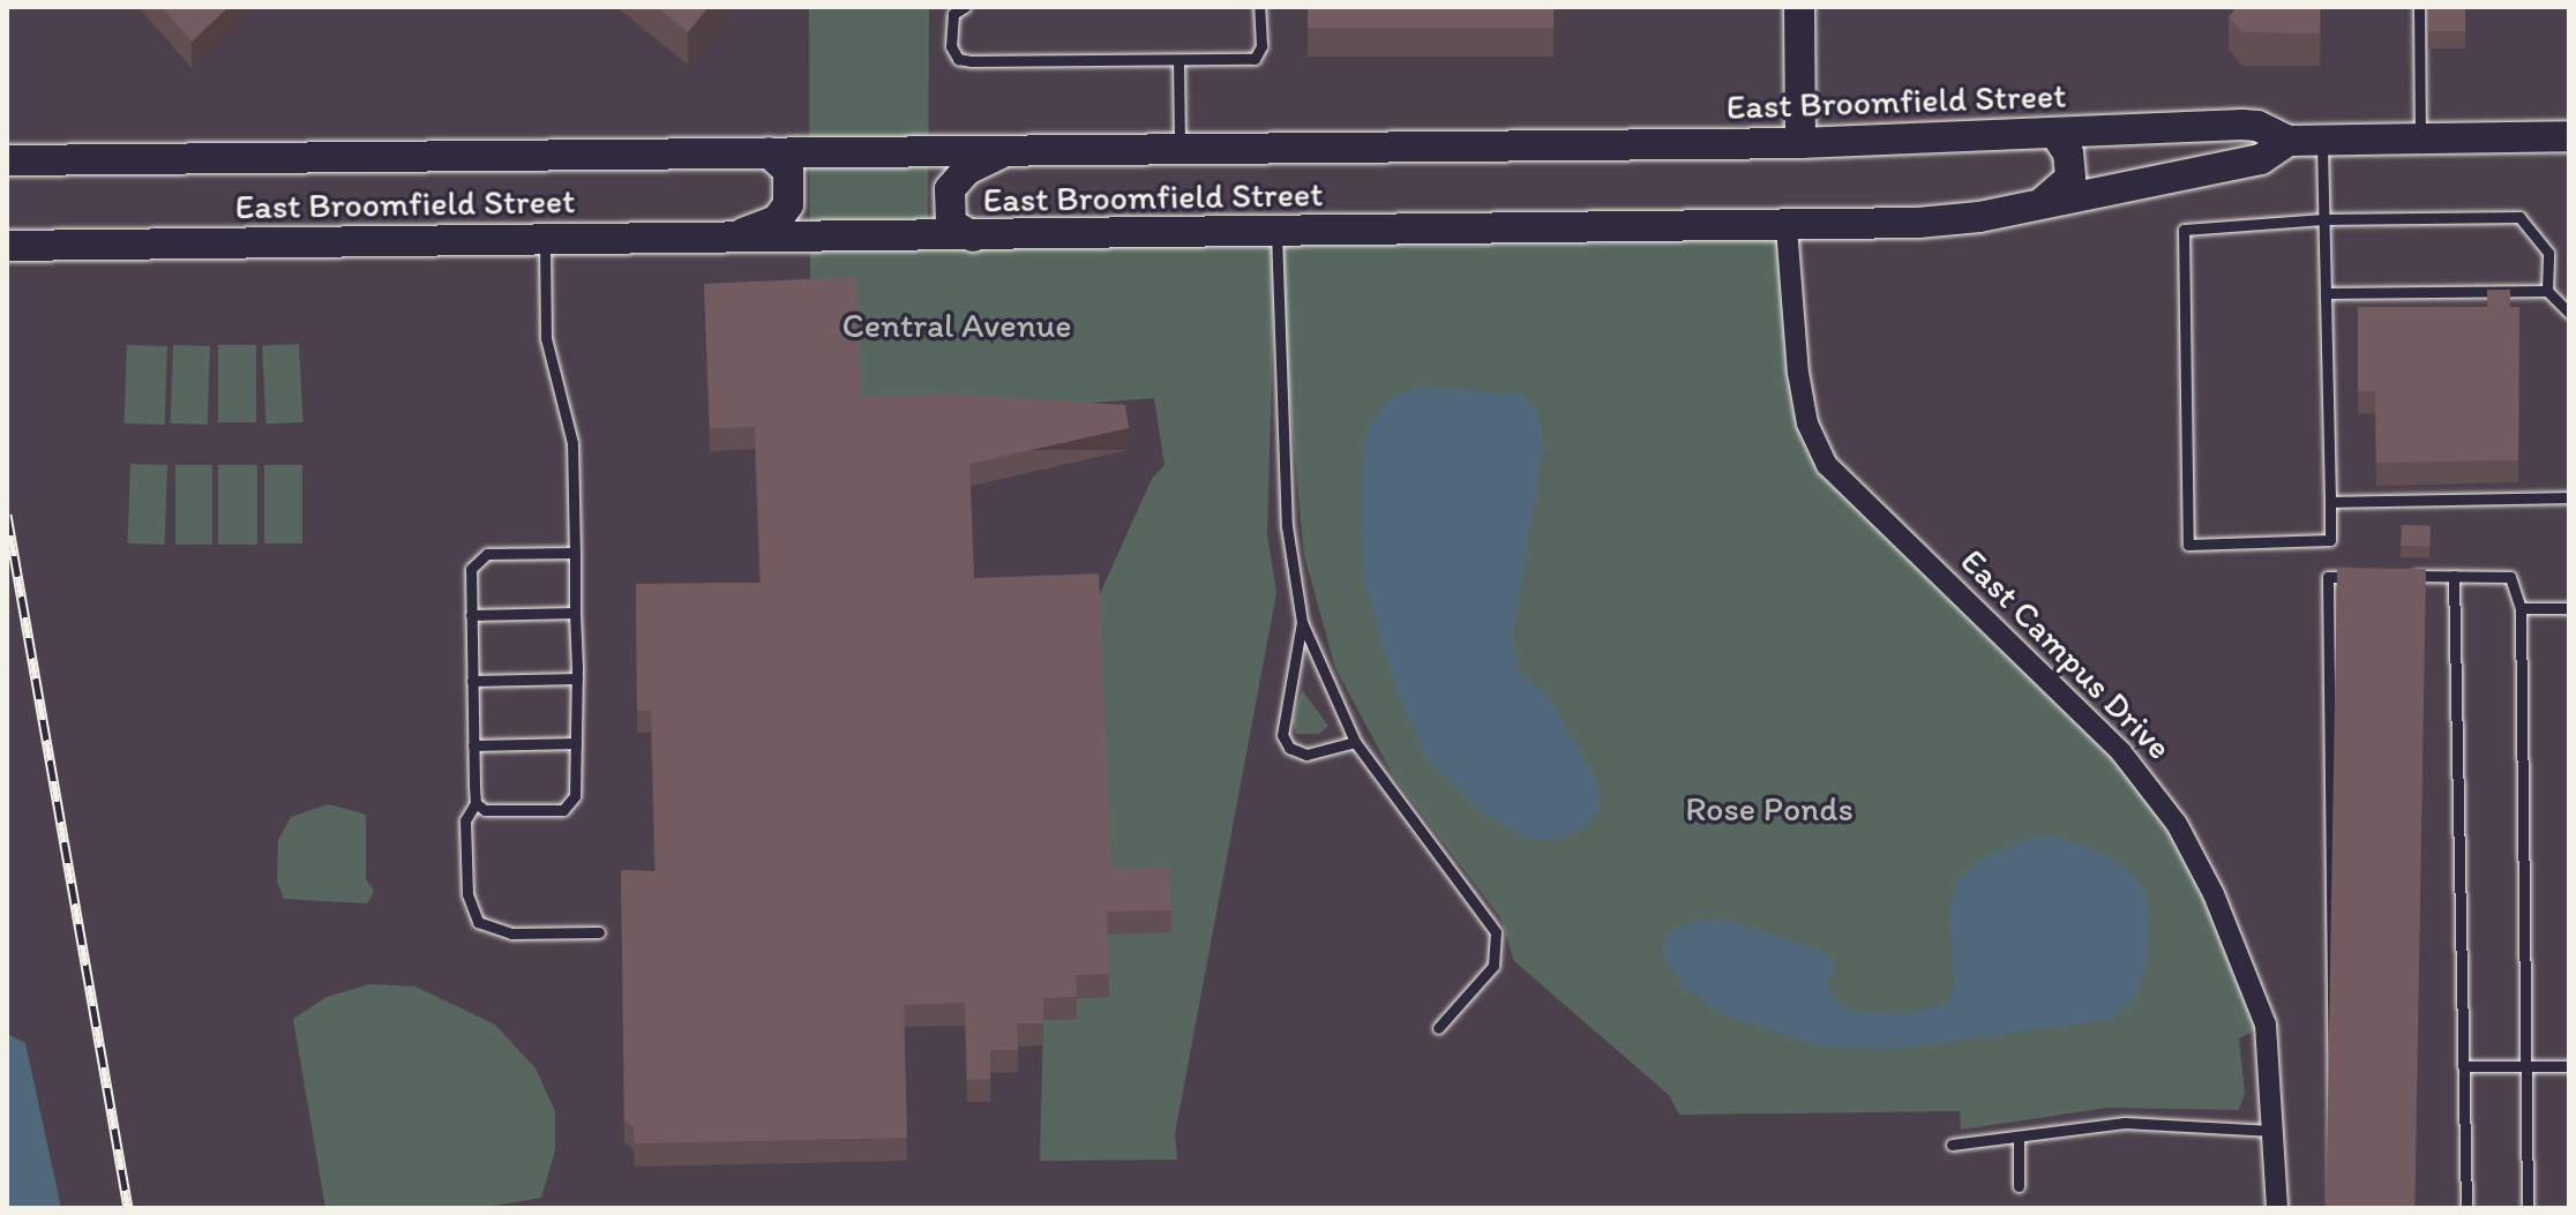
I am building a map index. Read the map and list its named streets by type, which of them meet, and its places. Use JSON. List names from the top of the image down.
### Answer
{
  "streets": {
    "main road": ["East Broomfield Street"],
    "street": ["East Campus Drive"]
  },
  "crossings": [
    ["East Broomfield Street", "East Campus Drive"]
  ],
  "parks": ["Central Avenue", "Rose Ponds"]
}
